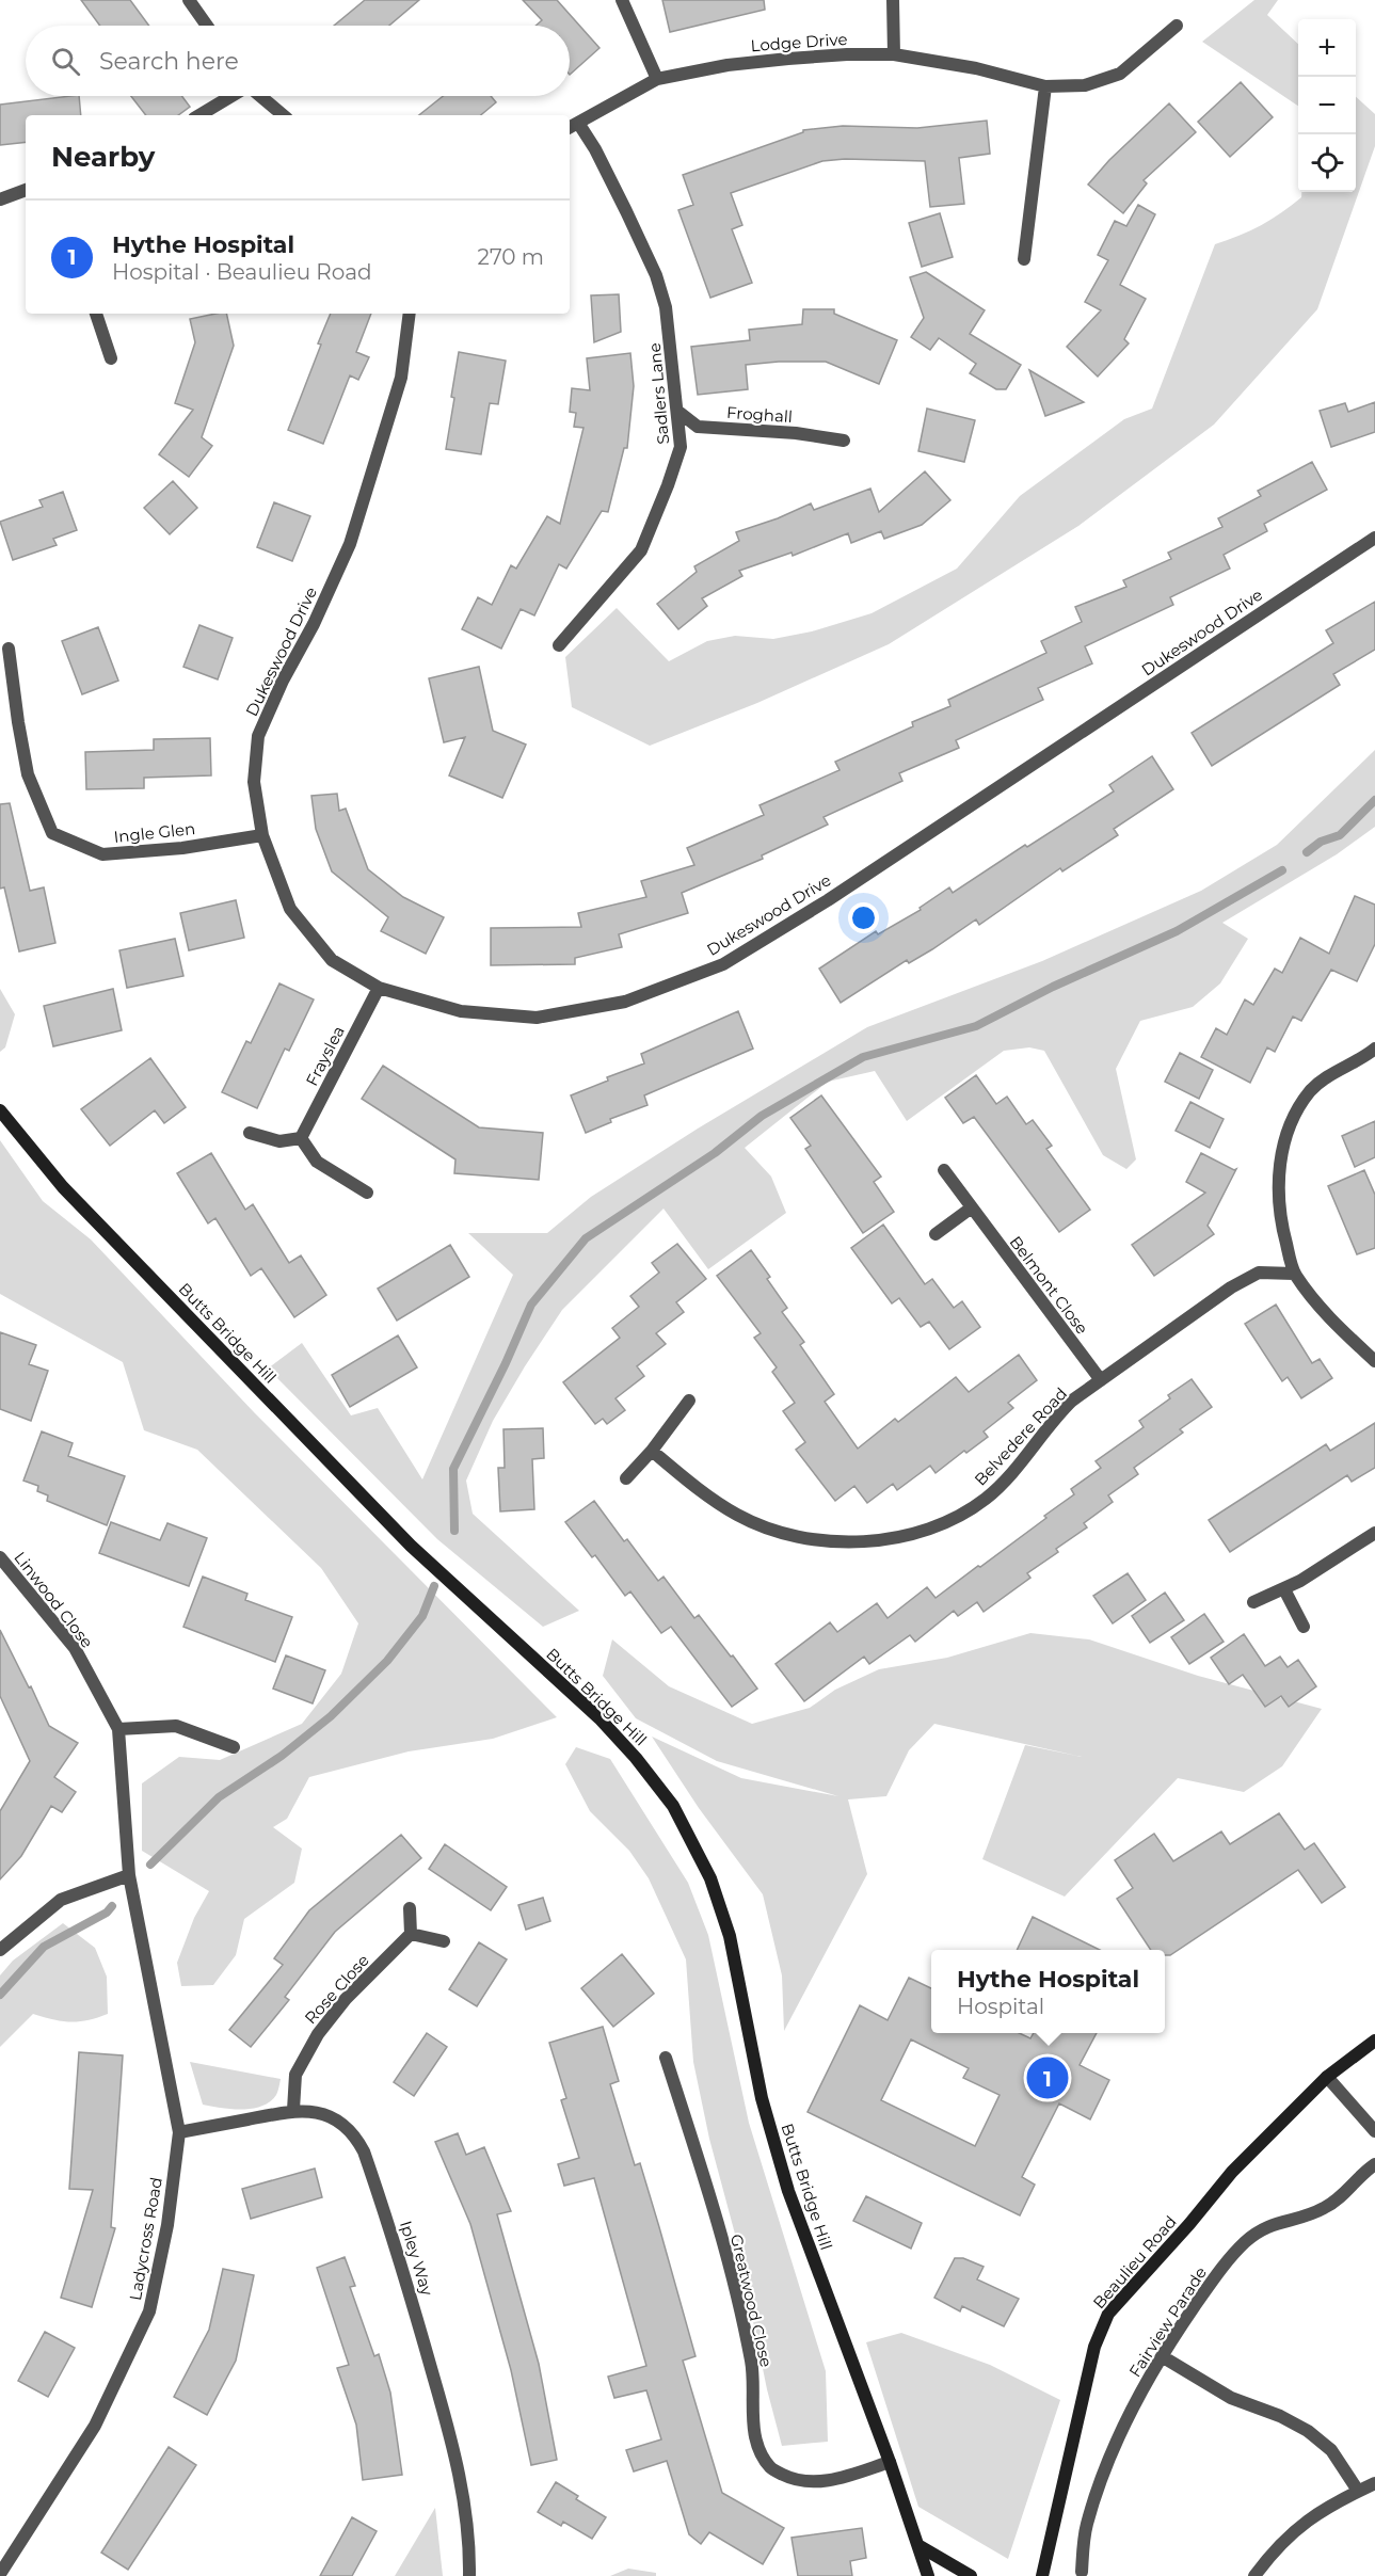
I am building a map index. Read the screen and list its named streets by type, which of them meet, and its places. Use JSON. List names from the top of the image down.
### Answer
{
  "streets": {
    "street": [
      "Lodge Drive",
      "Sadlers Lane",
      "Froghall",
      "Dukeswood Drive",
      "Ingle Glen",
      "Frayslea",
      "Belmont Close",
      "Butts Bridge Hill",
      "Belvedere Road",
      "Linwood Close",
      "Rose Close",
      "Ladycross Road",
      "Ipley Way",
      "Beaulieu Road",
      "Greatwood Close",
      "Fairview Parade"
    ]
  },
  "crossings": [
    ["Lodge Drive", "Sadlers Lane"],
    ["Sadlers Lane", "Froghall"],
    ["Dukeswood Drive", "Ingle Glen"],
    ["Dukeswood Drive", "Frayslea"],
    ["Belmont Close", "Belvedere Road"],
    ["Butts Bridge Hill", "Greatwood Close"],
    ["Linwood Close", "Ladycross Road"],
    ["Rose Close", "Ipley Way"],
    ["Ladycross Road", "Ipley Way"]
  ],
  "page": {
    "map_buttons": ["+", "−"],
    "search": "Search here",
    "heading": "Nearby",
    "list": [
      {
        "mark": "1",
        "name": "Hythe Hospital",
        "note": "Hospital · Beaulieu Road",
        "value": "270 m"
      }
    ],
    "popup": ["Hythe Hospital", "Hospital"],
    "pins": "1"
  }
}
